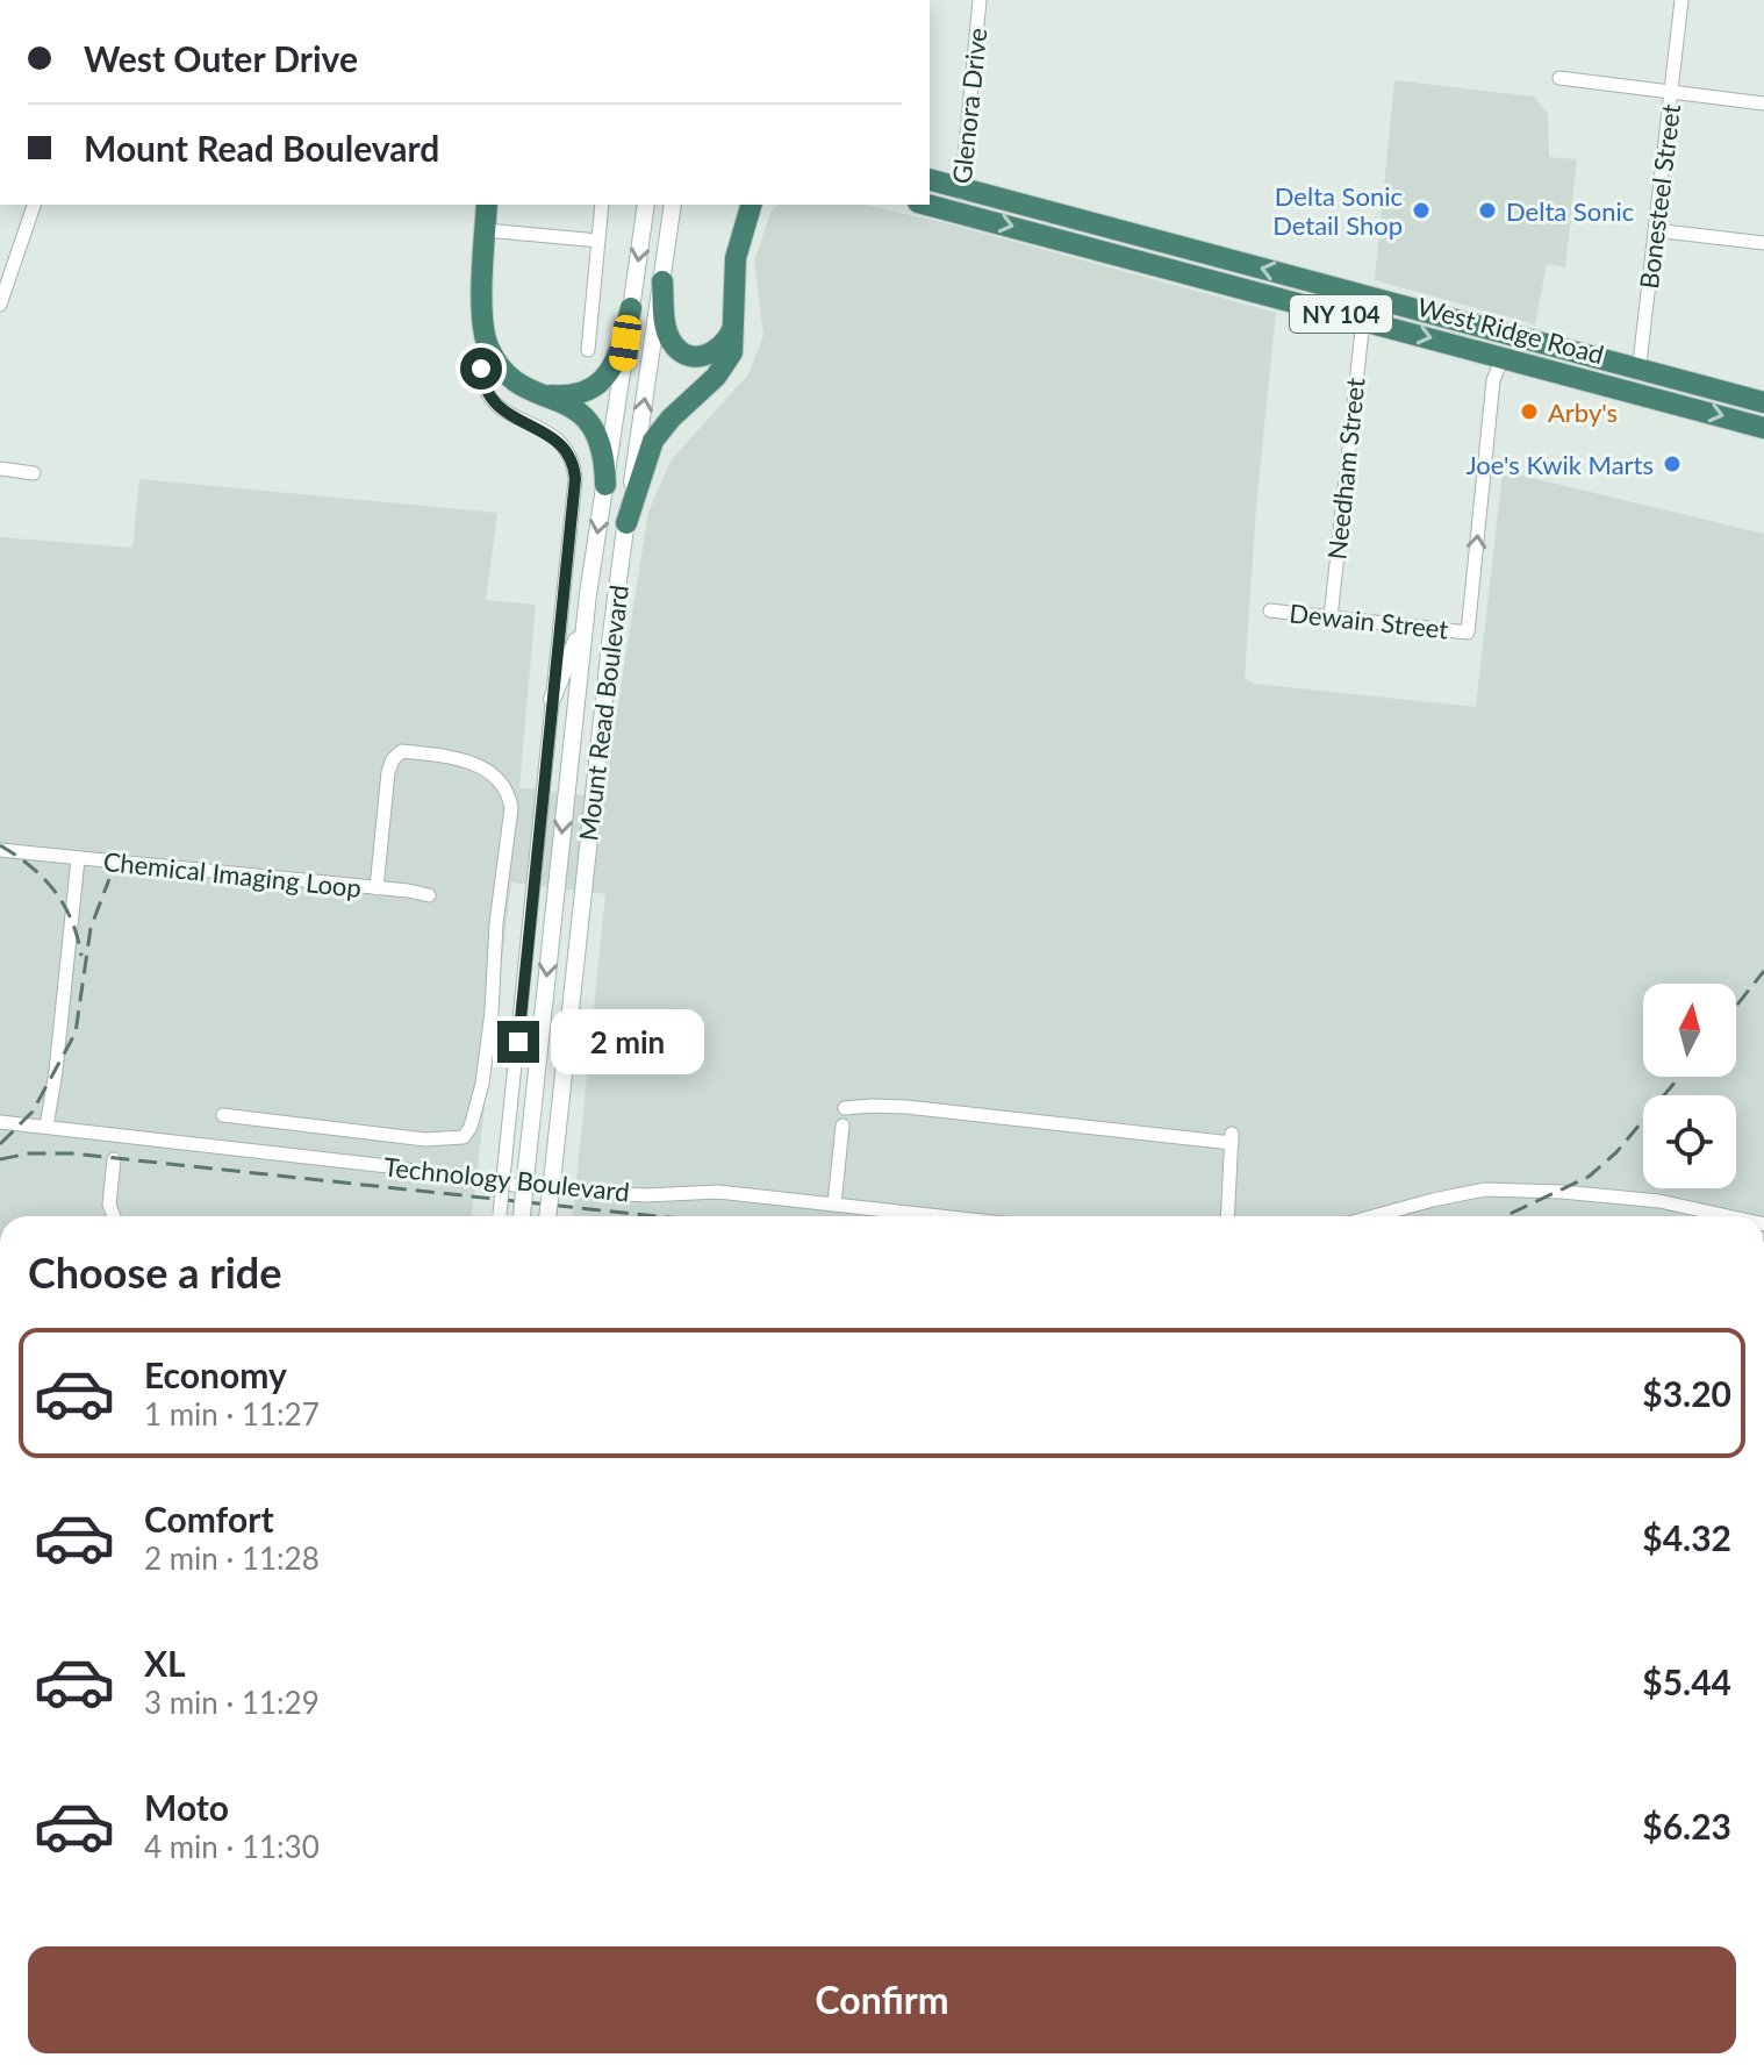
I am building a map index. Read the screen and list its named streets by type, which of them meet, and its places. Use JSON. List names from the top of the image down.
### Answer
{
  "streets": {
    "highway": ["NY 104", "West Ridge Road"],
    "main road": ["Mount Read Boulevard"],
    "street": [
      "Glenora Drive",
      "Bonesteel Street",
      "Needham Street",
      "Dewain Street",
      "Chemical Imaging Loop",
      "Technology Boulevard"
    ]
  },
  "crossings": [
    ["Glenora Drive", "West Ridge Road"],
    ["Bonesteel Street", "West Ridge Road"],
    ["West Ridge Road", "Needham Street"],
    ["West Ridge Road", "Dewain Street"],
    ["Needham Street", "Dewain Street"],
    ["Chemical Imaging Loop", "Technology Boulevard"]
  ],
  "places": [
    "Delta Sonic Detail Shop",
    "Delta Sonic",
    "Arby's",
    "Joe's Kwik Marts"
  ],
  "north": "top",
  "page": {
    "banner": ["West Outer Drive", "Mount Read Boulevard"],
    "bubble": "2 min",
    "heading": "Choose a ride",
    "list": [
      {
        "name": "Economy",
        "note": "1 min · 11:27",
        "value": "$3.20"
      },
      {
        "name": "Comfort",
        "note": "2 min · 11:28",
        "value": "$4.32"
      },
      {
        "name": "XL",
        "note": "3 min · 11:29",
        "value": "$5.44"
      },
      {
        "name": "Moto",
        "note": "4 min · 11:30",
        "value": "$6.23"
      }
    ],
    "buttons": "Confirm"
  }
}
